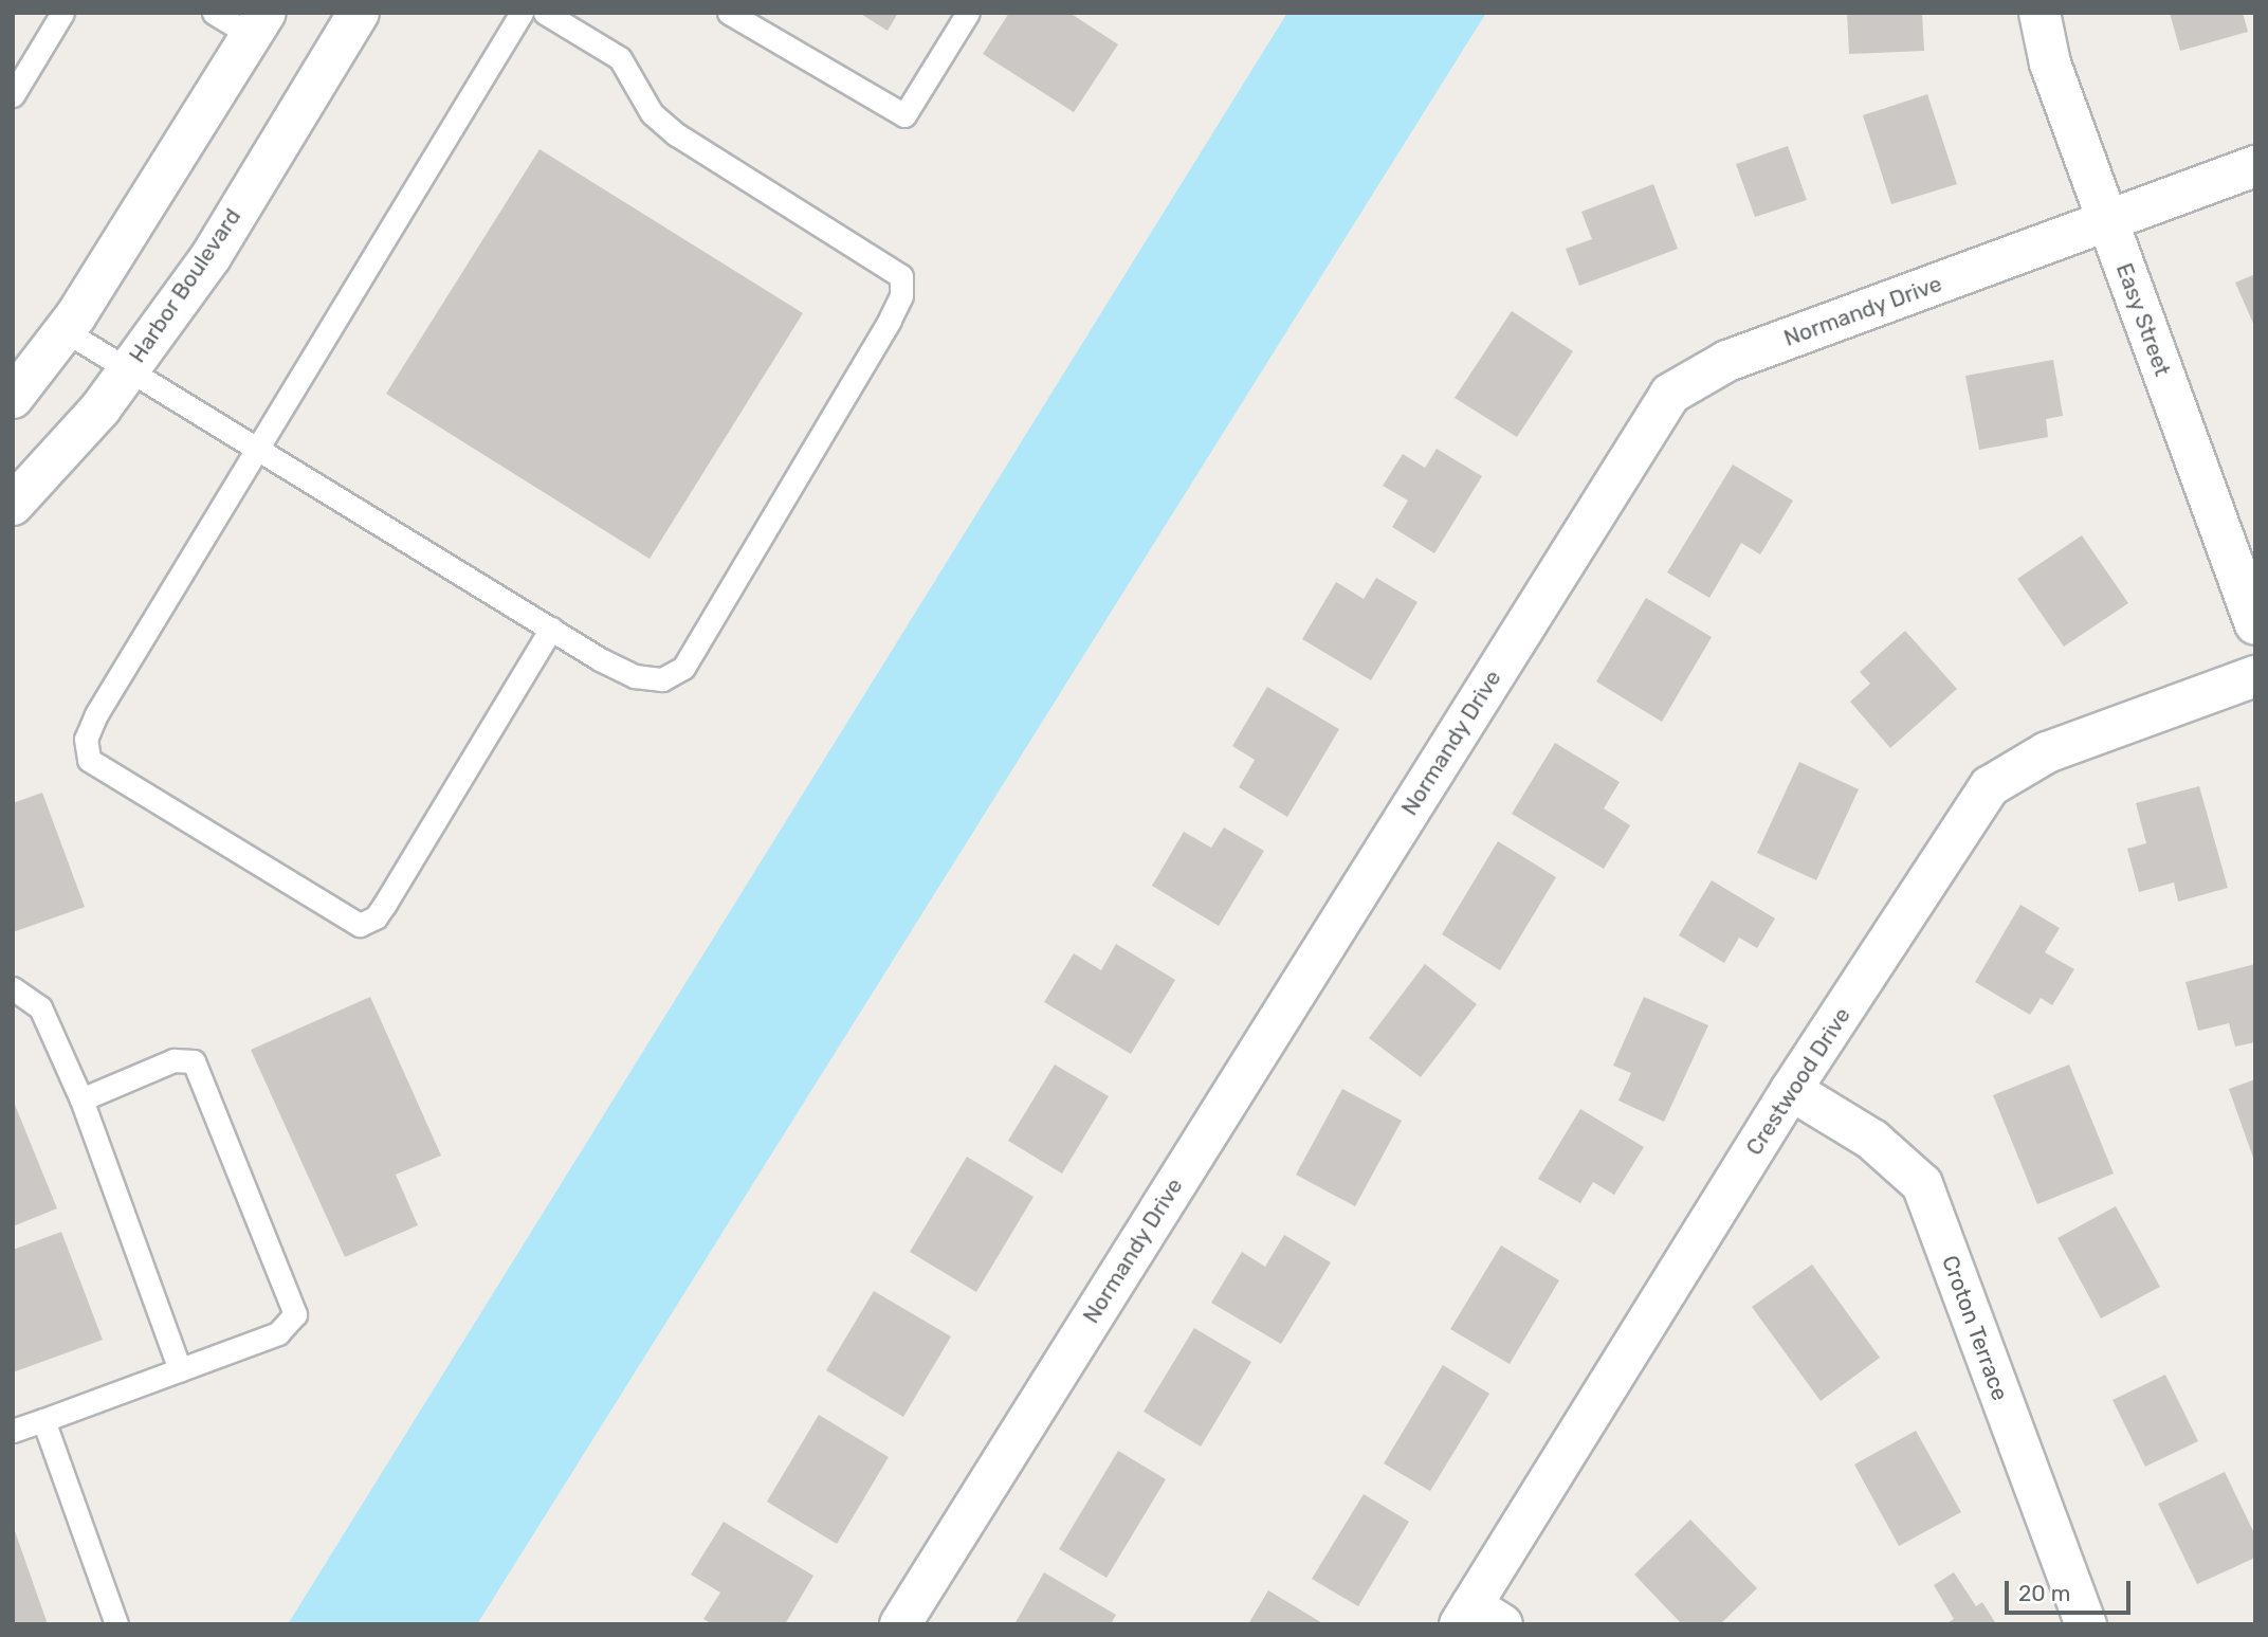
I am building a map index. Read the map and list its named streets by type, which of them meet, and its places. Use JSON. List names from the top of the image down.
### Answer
{
  "streets": {
    "street": [
      "Harbor Boulevard",
      "Normandy Drive",
      "Easy Street",
      "Crestwood Drive",
      "Croton Terrace"
    ]
  },
  "crossings": [
    ["Normandy Drive", "Easy Street"],
    ["Crestwood Drive", "Croton Terrace"]
  ],
  "scale_bar": "20 m"
}
